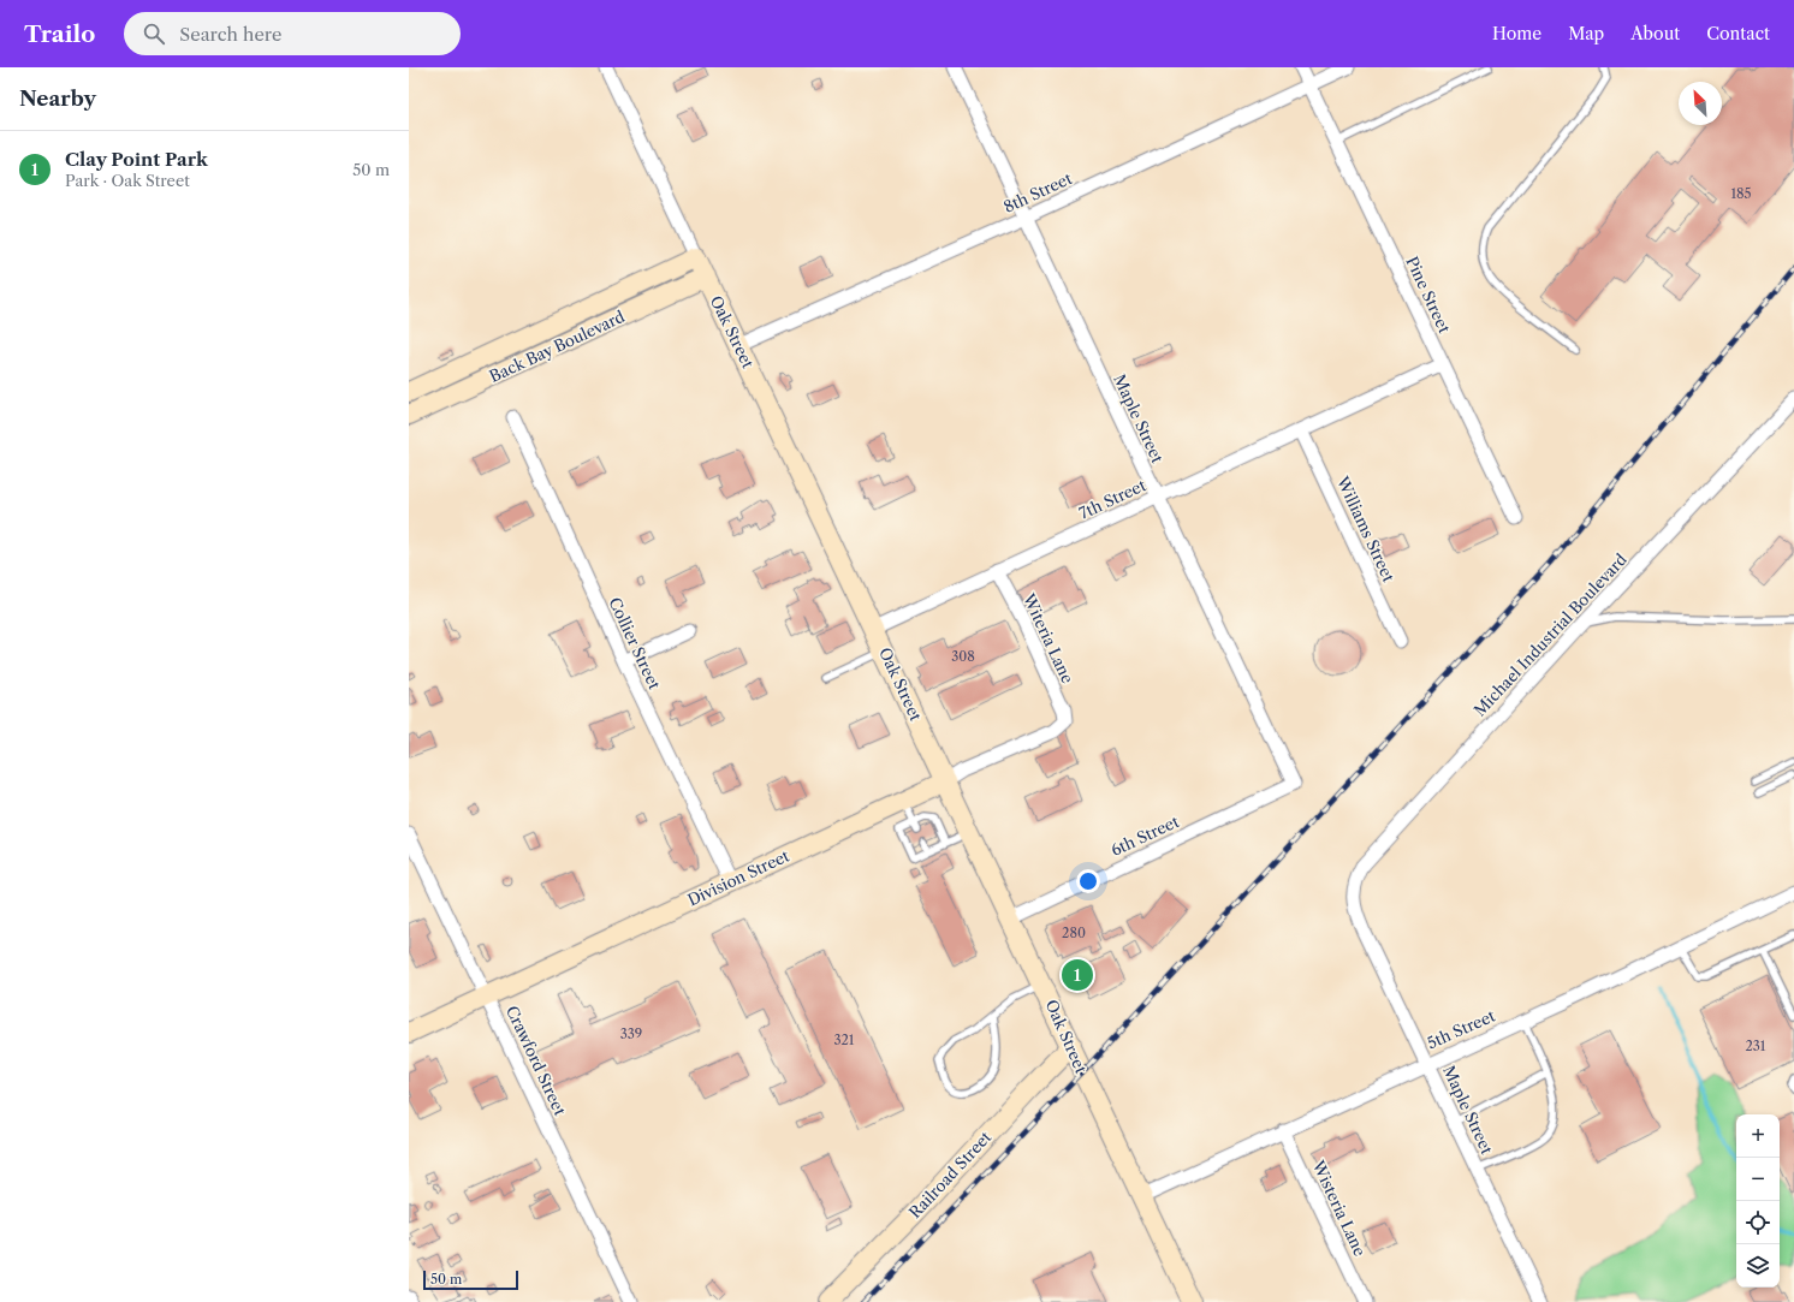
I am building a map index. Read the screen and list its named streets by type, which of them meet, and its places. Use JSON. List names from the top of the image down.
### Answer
{
  "streets": {
    "main road": [
      "Oak Street",
      "Back Bay Boulevard",
      "Division Street",
      "Railroad Street"
    ],
    "street": [
      "8th Street",
      "Pine Street",
      "Maple Street",
      "7th Street",
      "Williams Street",
      "Michael Industrial Boulevard",
      "Witeria Lane",
      "Collier Street",
      "6th Street",
      "5th Street",
      "Crawford Street",
      "Wisteria Lane"
    ]
  },
  "crossings": [
    ["8th Street", "Pine Street"],
    ["8th Street", "Oak Street"],
    ["8th Street", "Maple Street"],
    ["Pine Street", "7th Street"],
    ["Oak Street", "Back Bay Boulevard"],
    ["Oak Street", "7th Street"],
    ["Oak Street", "6th Street"],
    ["Oak Street", "Division Street"],
    ["Oak Street", "5th Street"],
    ["Oak Street", "Railroad Street"],
    ["Maple Street", "7th Street"],
    ["Maple Street", "Michael Industrial Boulevard"],
    ["Maple Street", "6th Street"],
    ["Maple Street", "5th Street"],
    ["7th Street", "Williams Street"],
    ["7th Street", "Witeria Lane"],
    ["Witeria Lane", "Division Street"],
    ["Collier Street", "Division Street"],
    ["Division Street", "Crawford Street"],
    ["5th Street", "Wisteria Lane"]
  ],
  "house_numbers": [
    "185",
    "308",
    "280",
    "339",
    "321",
    "231"
  ],
  "scale_bar": "50 m",
  "north": "top left",
  "page": {
    "header": "Trailo",
    "search": "Search here",
    "nav": [
      "Home",
      "Map",
      "About",
      "Contact"
    ],
    "heading": "Nearby",
    "list": [
      {
        "mark": "1",
        "name": "Clay Point Park",
        "note": "Park · Oak Street",
        "value": "50 m"
      }
    ],
    "pins": "1",
    "map_buttons": ["+", "−"],
    "scale": "50 m"
  }
}
